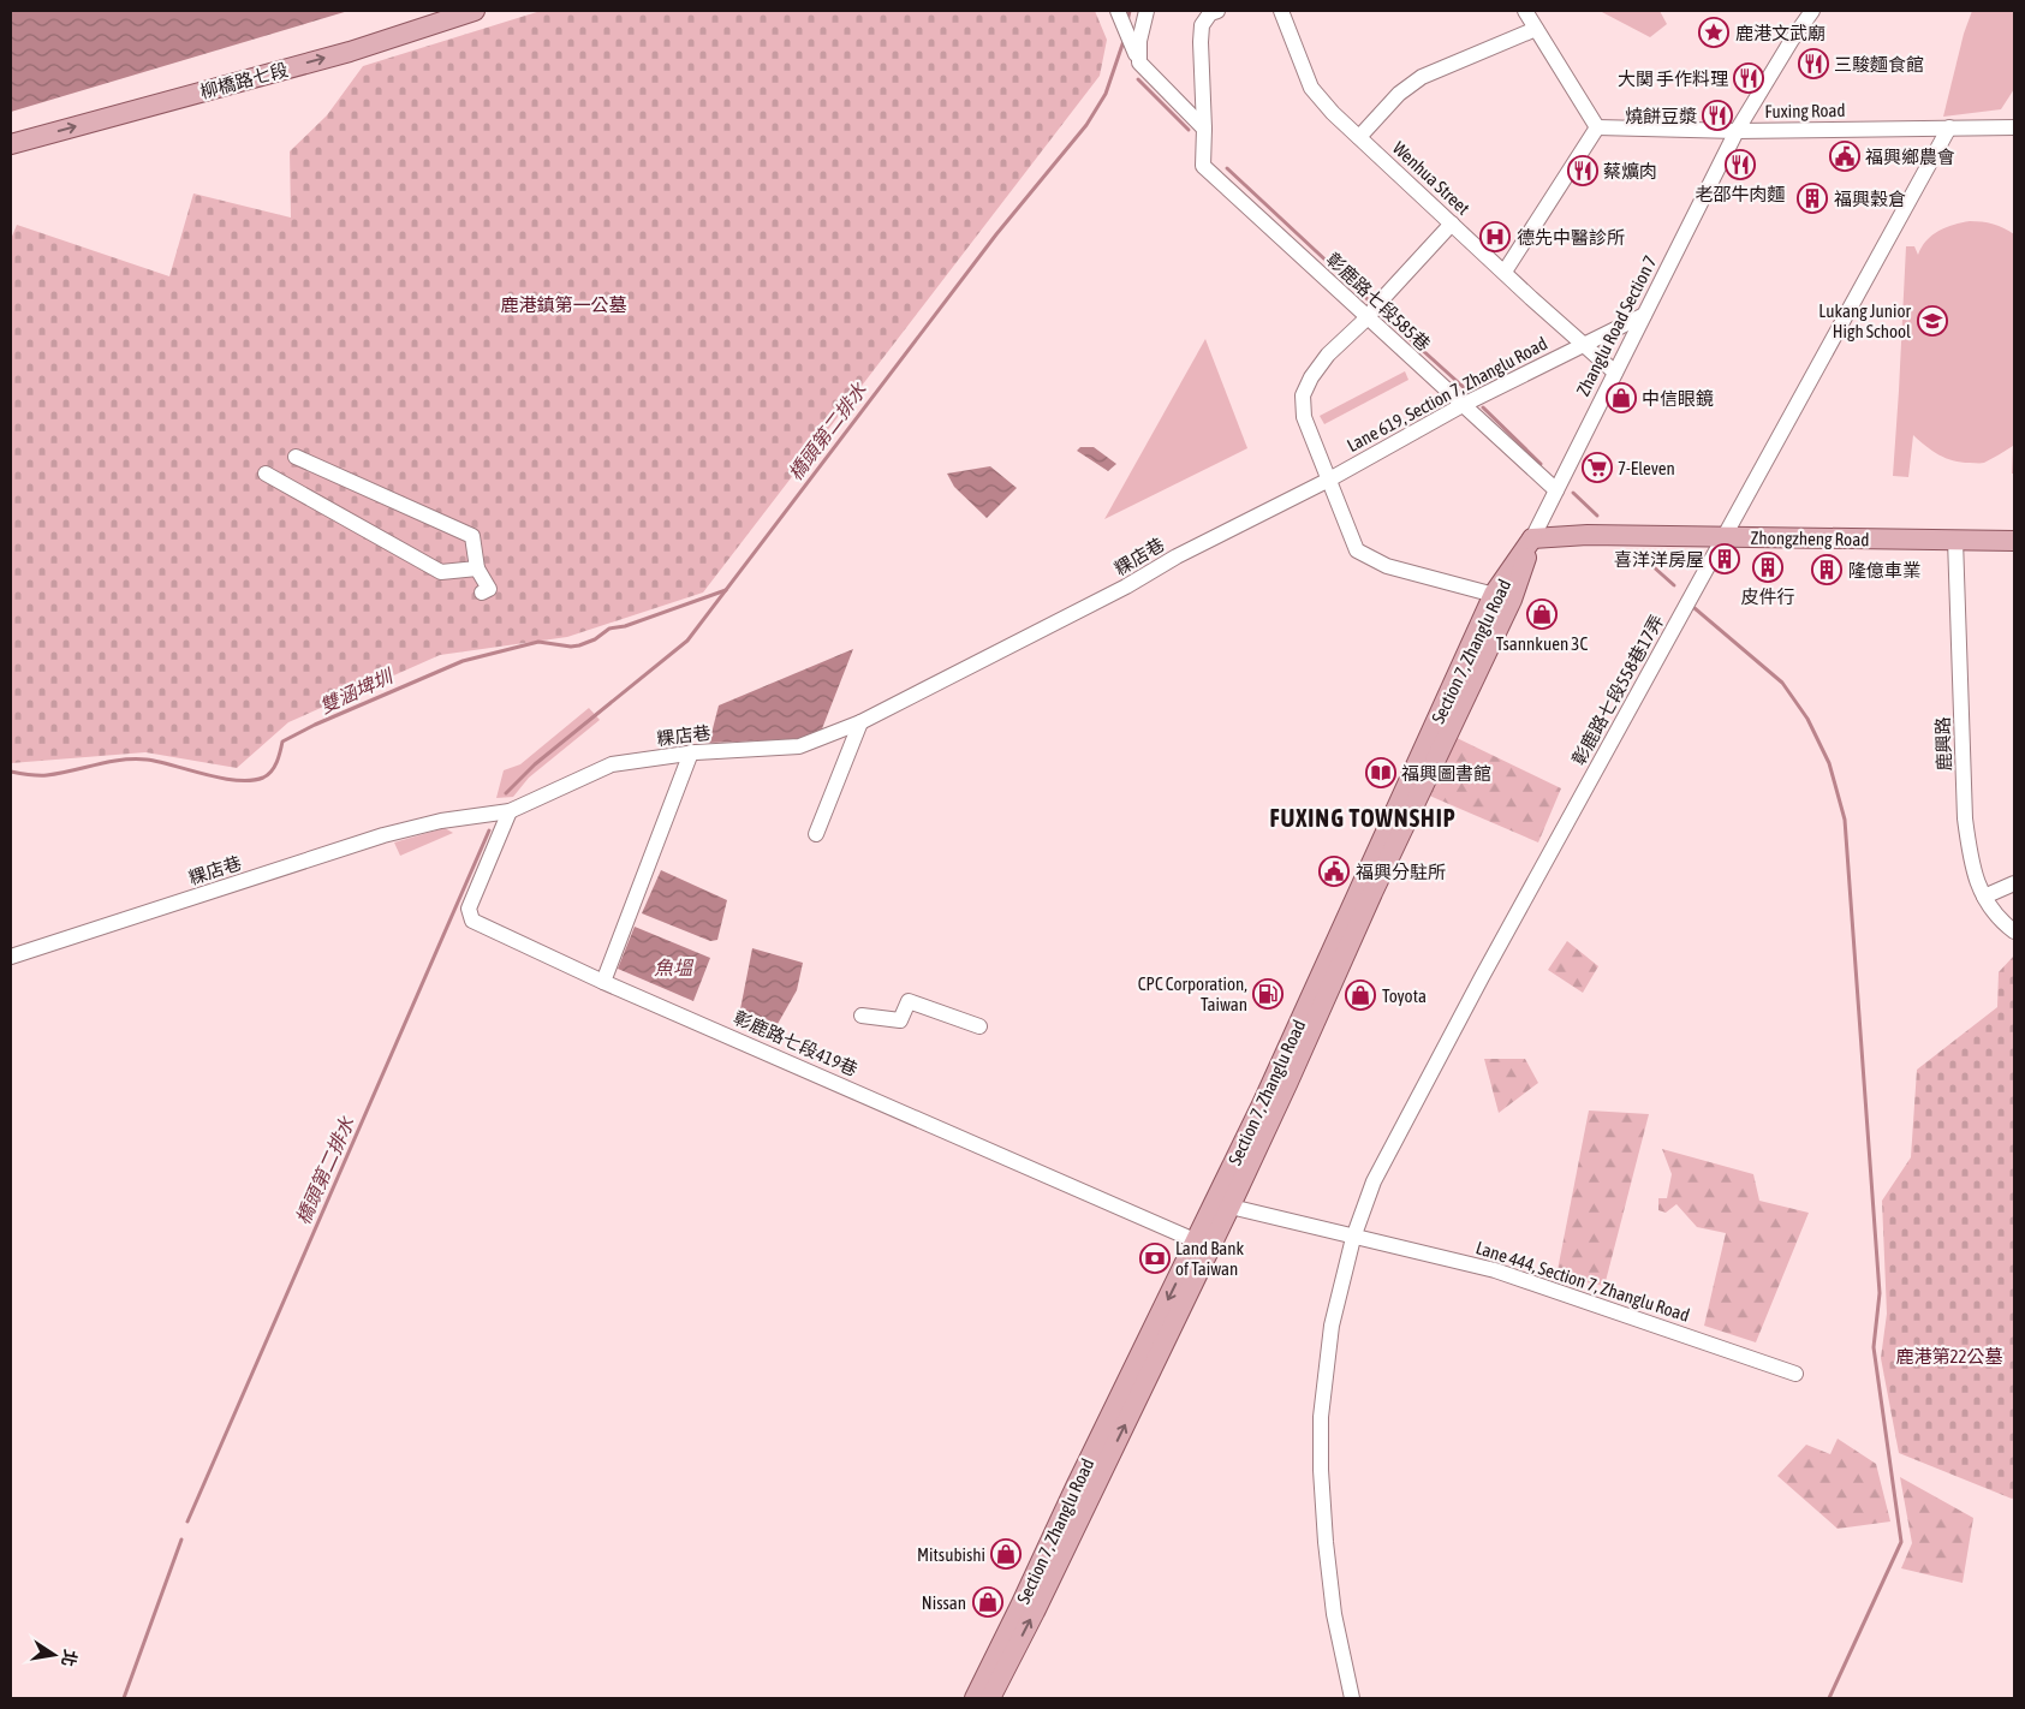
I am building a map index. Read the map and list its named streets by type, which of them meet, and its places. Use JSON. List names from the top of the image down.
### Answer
{
  "streets": {
    "main road": ["柳橋路七段", "Zhongzheng Road", "Section 7, Zhanglu Road"],
    "street": [
      "Fuxing Road",
      "Wenhua Street",
      "彰鹿路七段585巷",
      "Zhanglu Road Section 7",
      "Lane 619, Section 7, Zhanglu Road",
      "粿店巷",
      "彰鹿路七段558巷17弄",
      "鹿興路",
      "彰鹿路七段419巷",
      "Lane 444, Section 7, Zhanglu Road"
    ]
  },
  "crossings": [
    ["Fuxing Road", "Zhanglu Road Section 7"],
    ["Fuxing Road", "彰鹿路七段558巷17弄"],
    ["Wenhua Street", "Zhanglu Road Section 7"],
    ["Wenhua Street", "Lane 619, Section 7, Zhanglu Road"],
    ["彰鹿路七段585巷", "Zhanglu Road Section 7"],
    ["彰鹿路七段585巷", "Lane 619, Section 7, Zhanglu Road"],
    ["Zhanglu Road Section 7", "Lane 619, Section 7, Zhanglu Road"],
    ["Zhanglu Road Section 7", "Zhongzheng Road"],
    ["Zhanglu Road Section 7", "Section 7, Zhanglu Road"],
    ["Lane 619, Section 7, Zhanglu Road", "粿店巷"],
    ["Zhongzheng Road", "Section 7, Zhanglu Road"],
    ["Zhongzheng Road", "彰鹿路七段558巷17弄"],
    ["Zhongzheng Road", "鹿興路"],
    ["粿店巷", "彰鹿路七段419巷"],
    ["Section 7, Zhanglu Road", "彰鹿路七段419巷"],
    ["Section 7, Zhanglu Road", "Lane 444, Section 7, Zhanglu Road"],
    ["彰鹿路七段558巷17弄", "Lane 444, Section 7, Zhanglu Road"]
  ],
  "one_way": ["柳橋路七段"],
  "districts": ["FUXING TOWNSHIP"],
  "water": ["橋頭第二排水", "雙涵埤圳", "魚塭"],
  "parks": ["鹿港鎮第一公墓", "鹿港第22公墓"],
  "places": {
    "place": ["鹿港文武廟"],
    "restaurant": [
      "三駿麵食館",
      "大関 手作料理",
      "燒餅豆漿",
      "老邵牛肉麵",
      "蔡爌肉"
    ],
    "public building": ["福興鄉農會", "福興分駐所"],
    "building": [
      "福興穀倉",
      "喜洋洋房屋",
      "皮件行",
      "隆億車業"
    ],
    "hospital": ["德先中醫診所"],
    "school or university": ["Lukang Junior High School"],
    "shop": [
      "中信眼鏡",
      "Tsannkuen 3C",
      "Toyota",
      "Mitsubishi",
      "Nissan"
    ],
    "supermarket": ["7-Eleven"],
    "library": ["福興圖書館"],
    "fuel station": ["CPC Corporation, Taiwan"],
    "bank": ["Land Bank of Taiwan"]
  },
  "north": "right"
}
